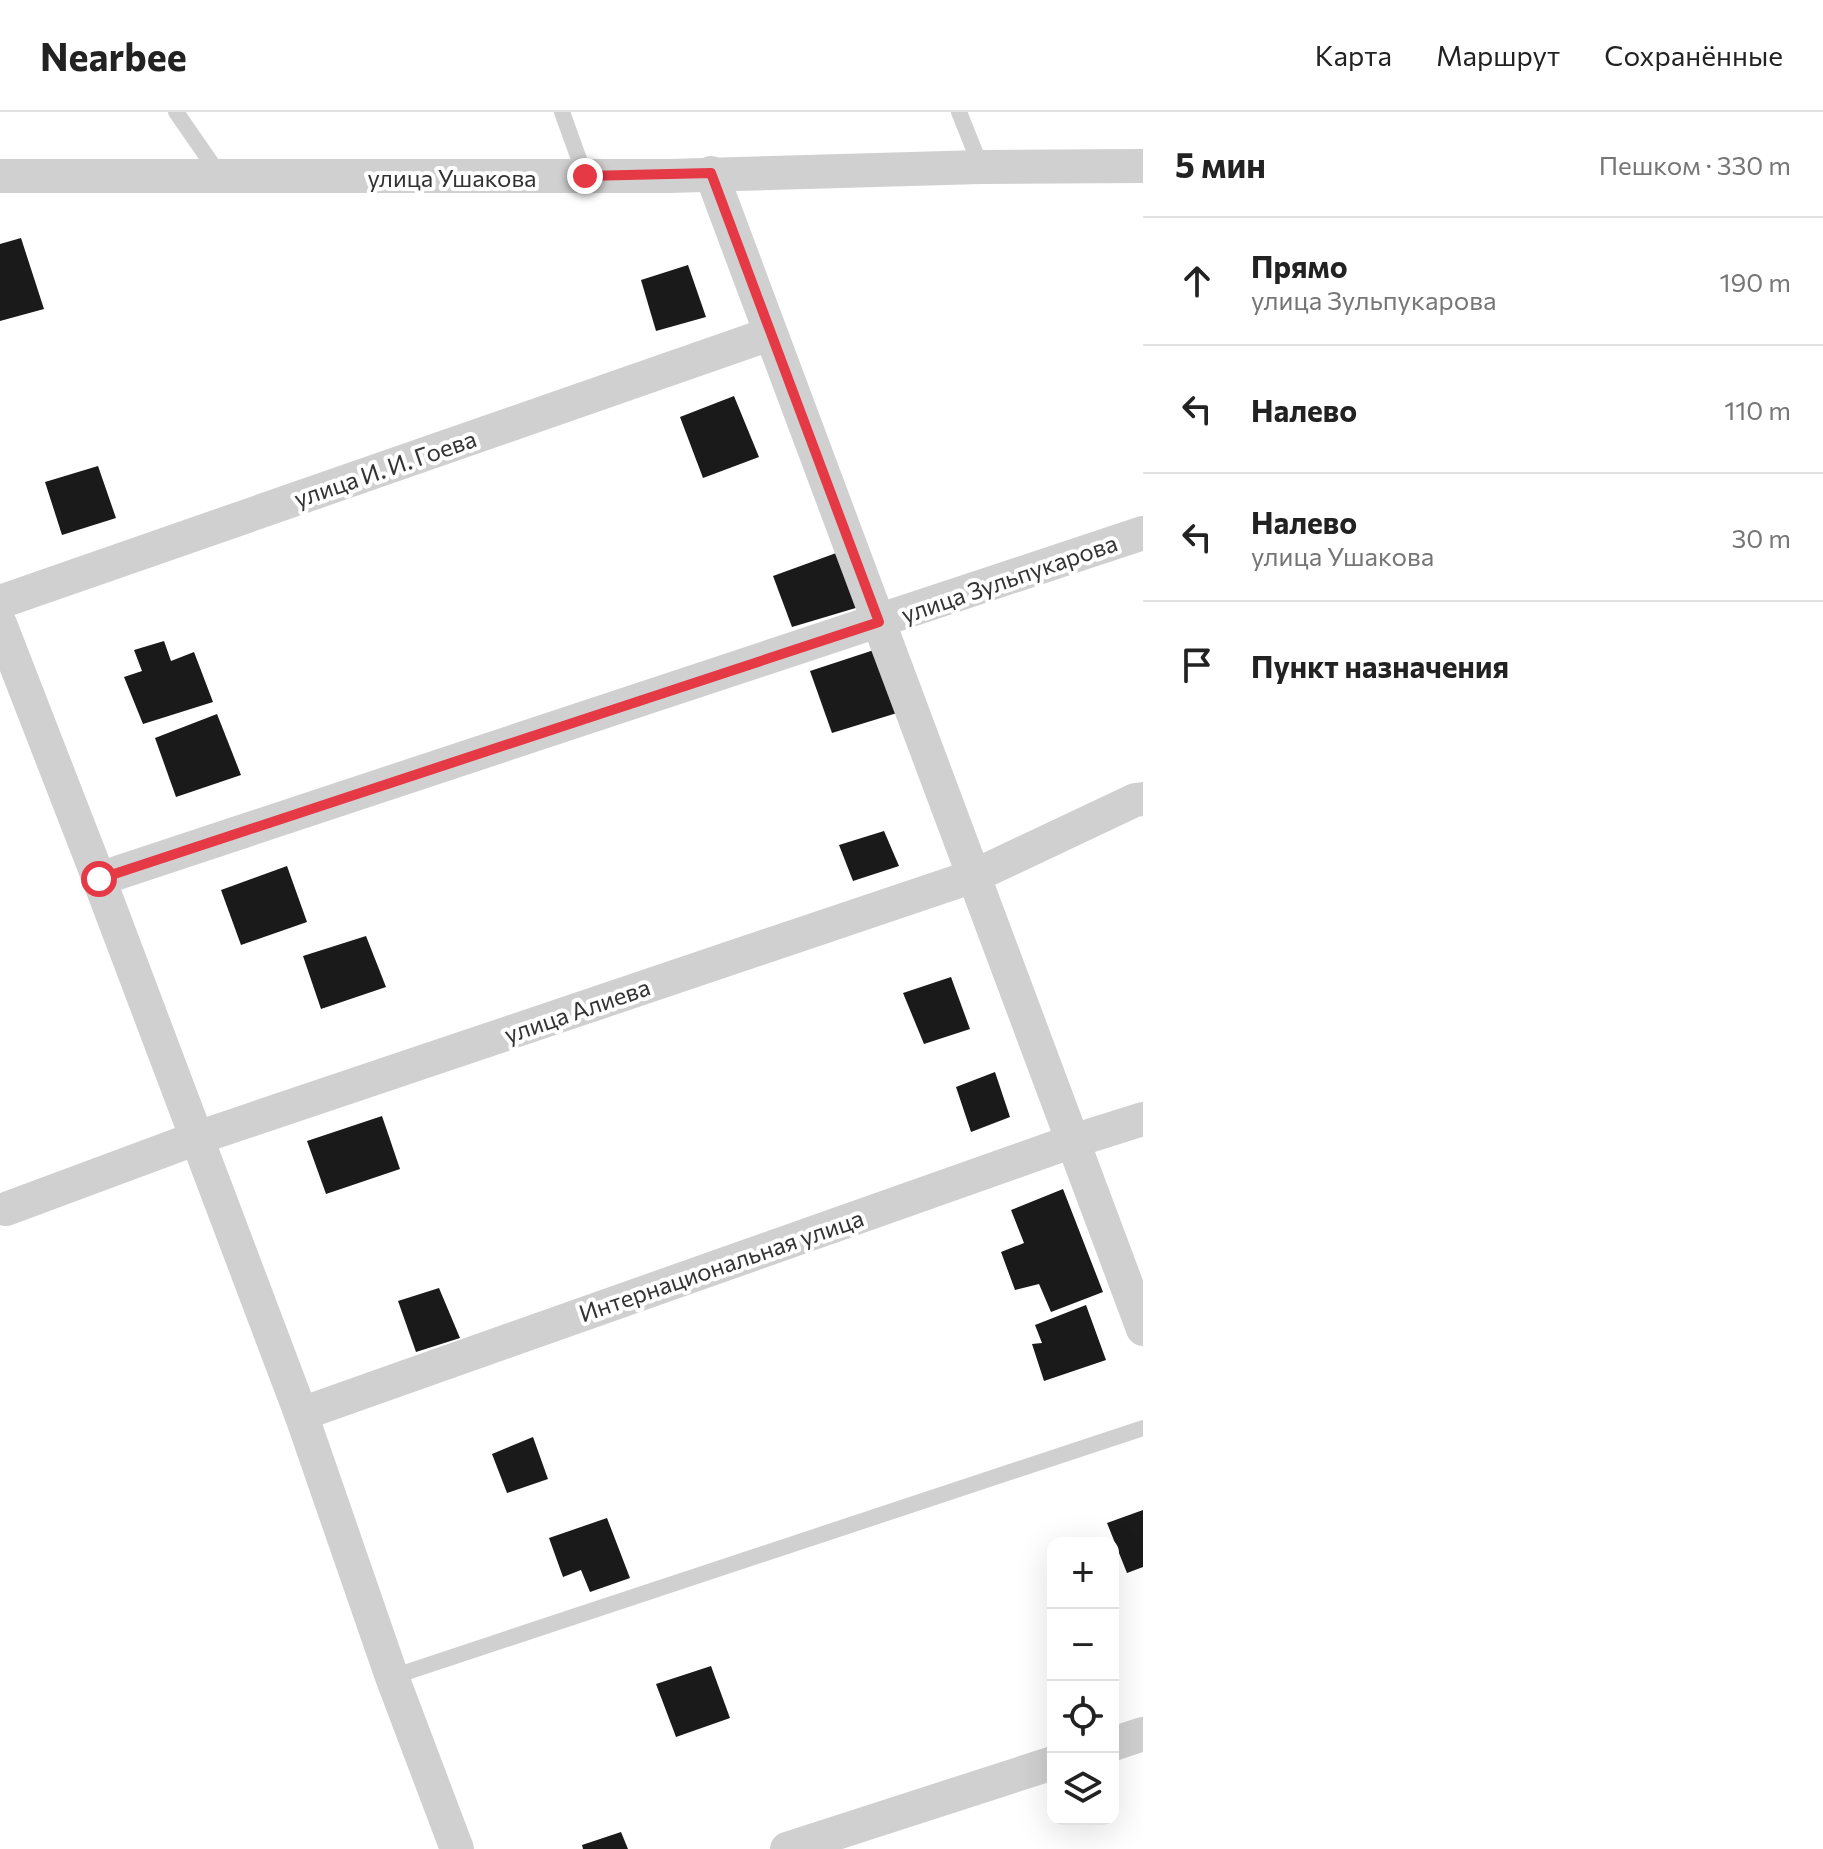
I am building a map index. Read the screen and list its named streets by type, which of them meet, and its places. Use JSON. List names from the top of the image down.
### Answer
{
  "streets": {
    "street": [
      "улица Ушакова",
      "улица И. И. Гоева",
      "улица Зульпукарова",
      "улица Алиева",
      "Интернациональная улица"
    ]
  },
  "page": {
    "header": "Nearbee",
    "nav": ["Карта", "Маршрут", "Сохранённые"],
    "heading": ["5 мин", "Пешком · 330 m"],
    "list": [
      ["Прямо", "улица Зульпукарова", "190 m"],
      ["Налево", "110 m"],
      ["Налево", "улица Ушакова", "30 m"],
      "Пункт назначения"
    ],
    "map_buttons": ["+", "−"]
  }
}
